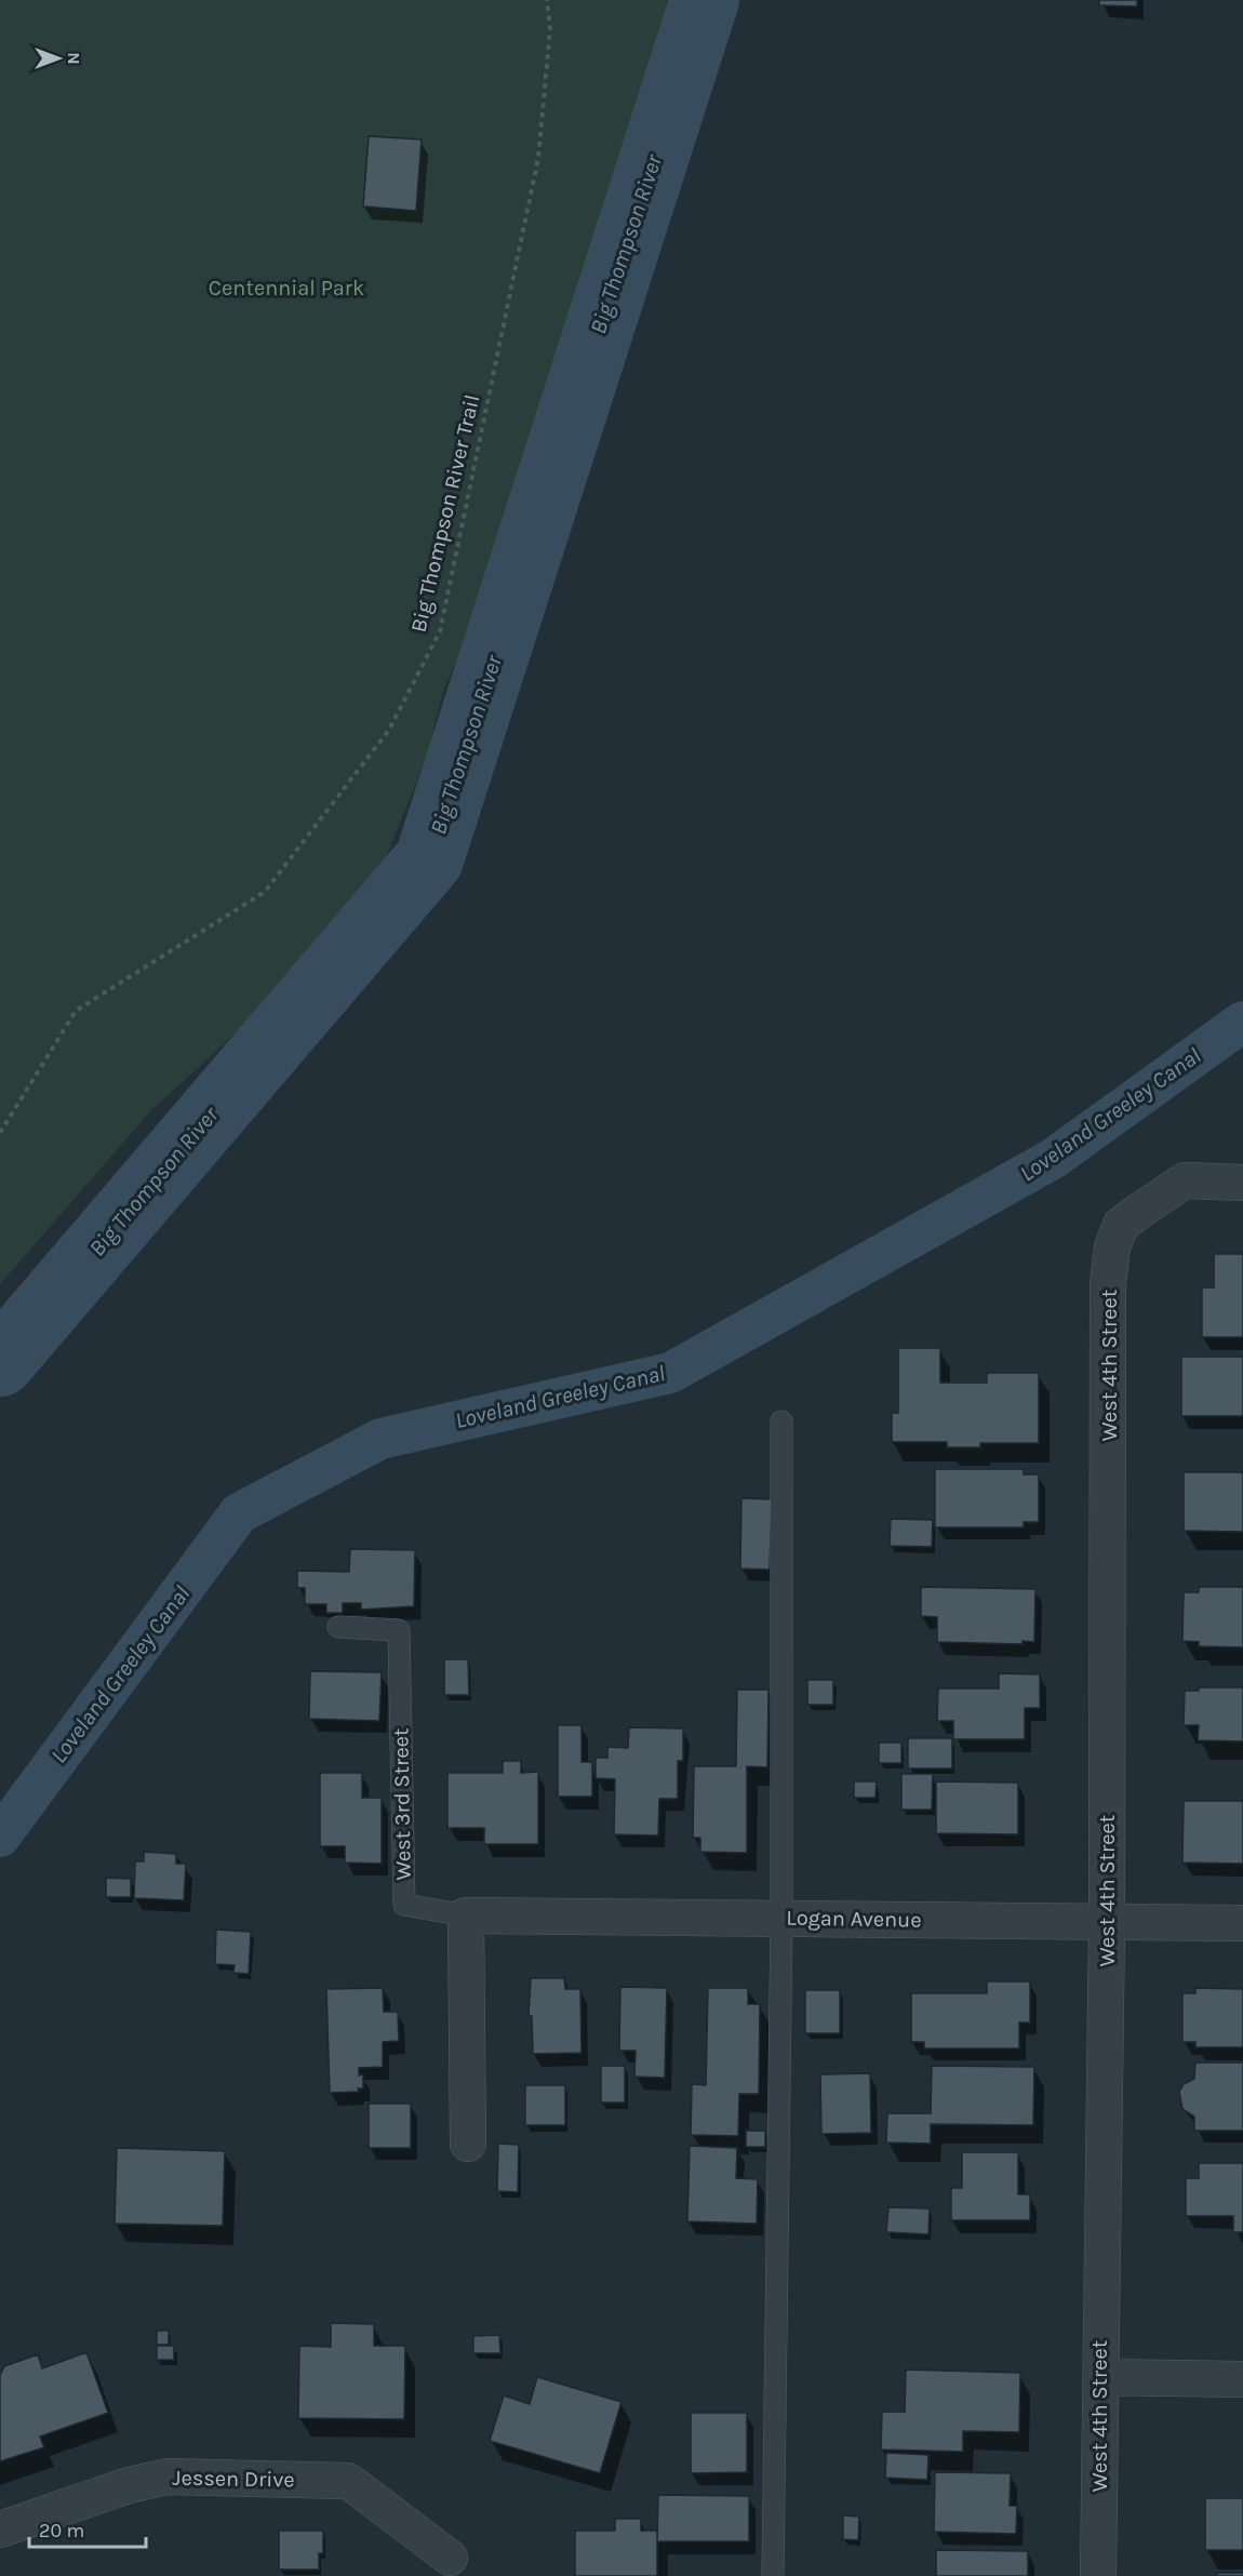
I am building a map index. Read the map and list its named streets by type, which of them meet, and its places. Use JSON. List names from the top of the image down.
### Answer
{
  "streets": {
    "street": ["West 4th Street", "Logan Avenue", "Jessen Drive"],
    "lane": ["West 3rd Street"],
    "path": ["Big Thompson River Trail"]
  },
  "crossings": [
    ["West 4th Street", "Logan Avenue"],
    ["West 3rd Street", "Logan Avenue"]
  ],
  "water": ["Big Thompson River", "Loveland Greeley Canal"],
  "parks": ["Centennial Park"],
  "scale_bar": "20 m",
  "north": "right"
}
